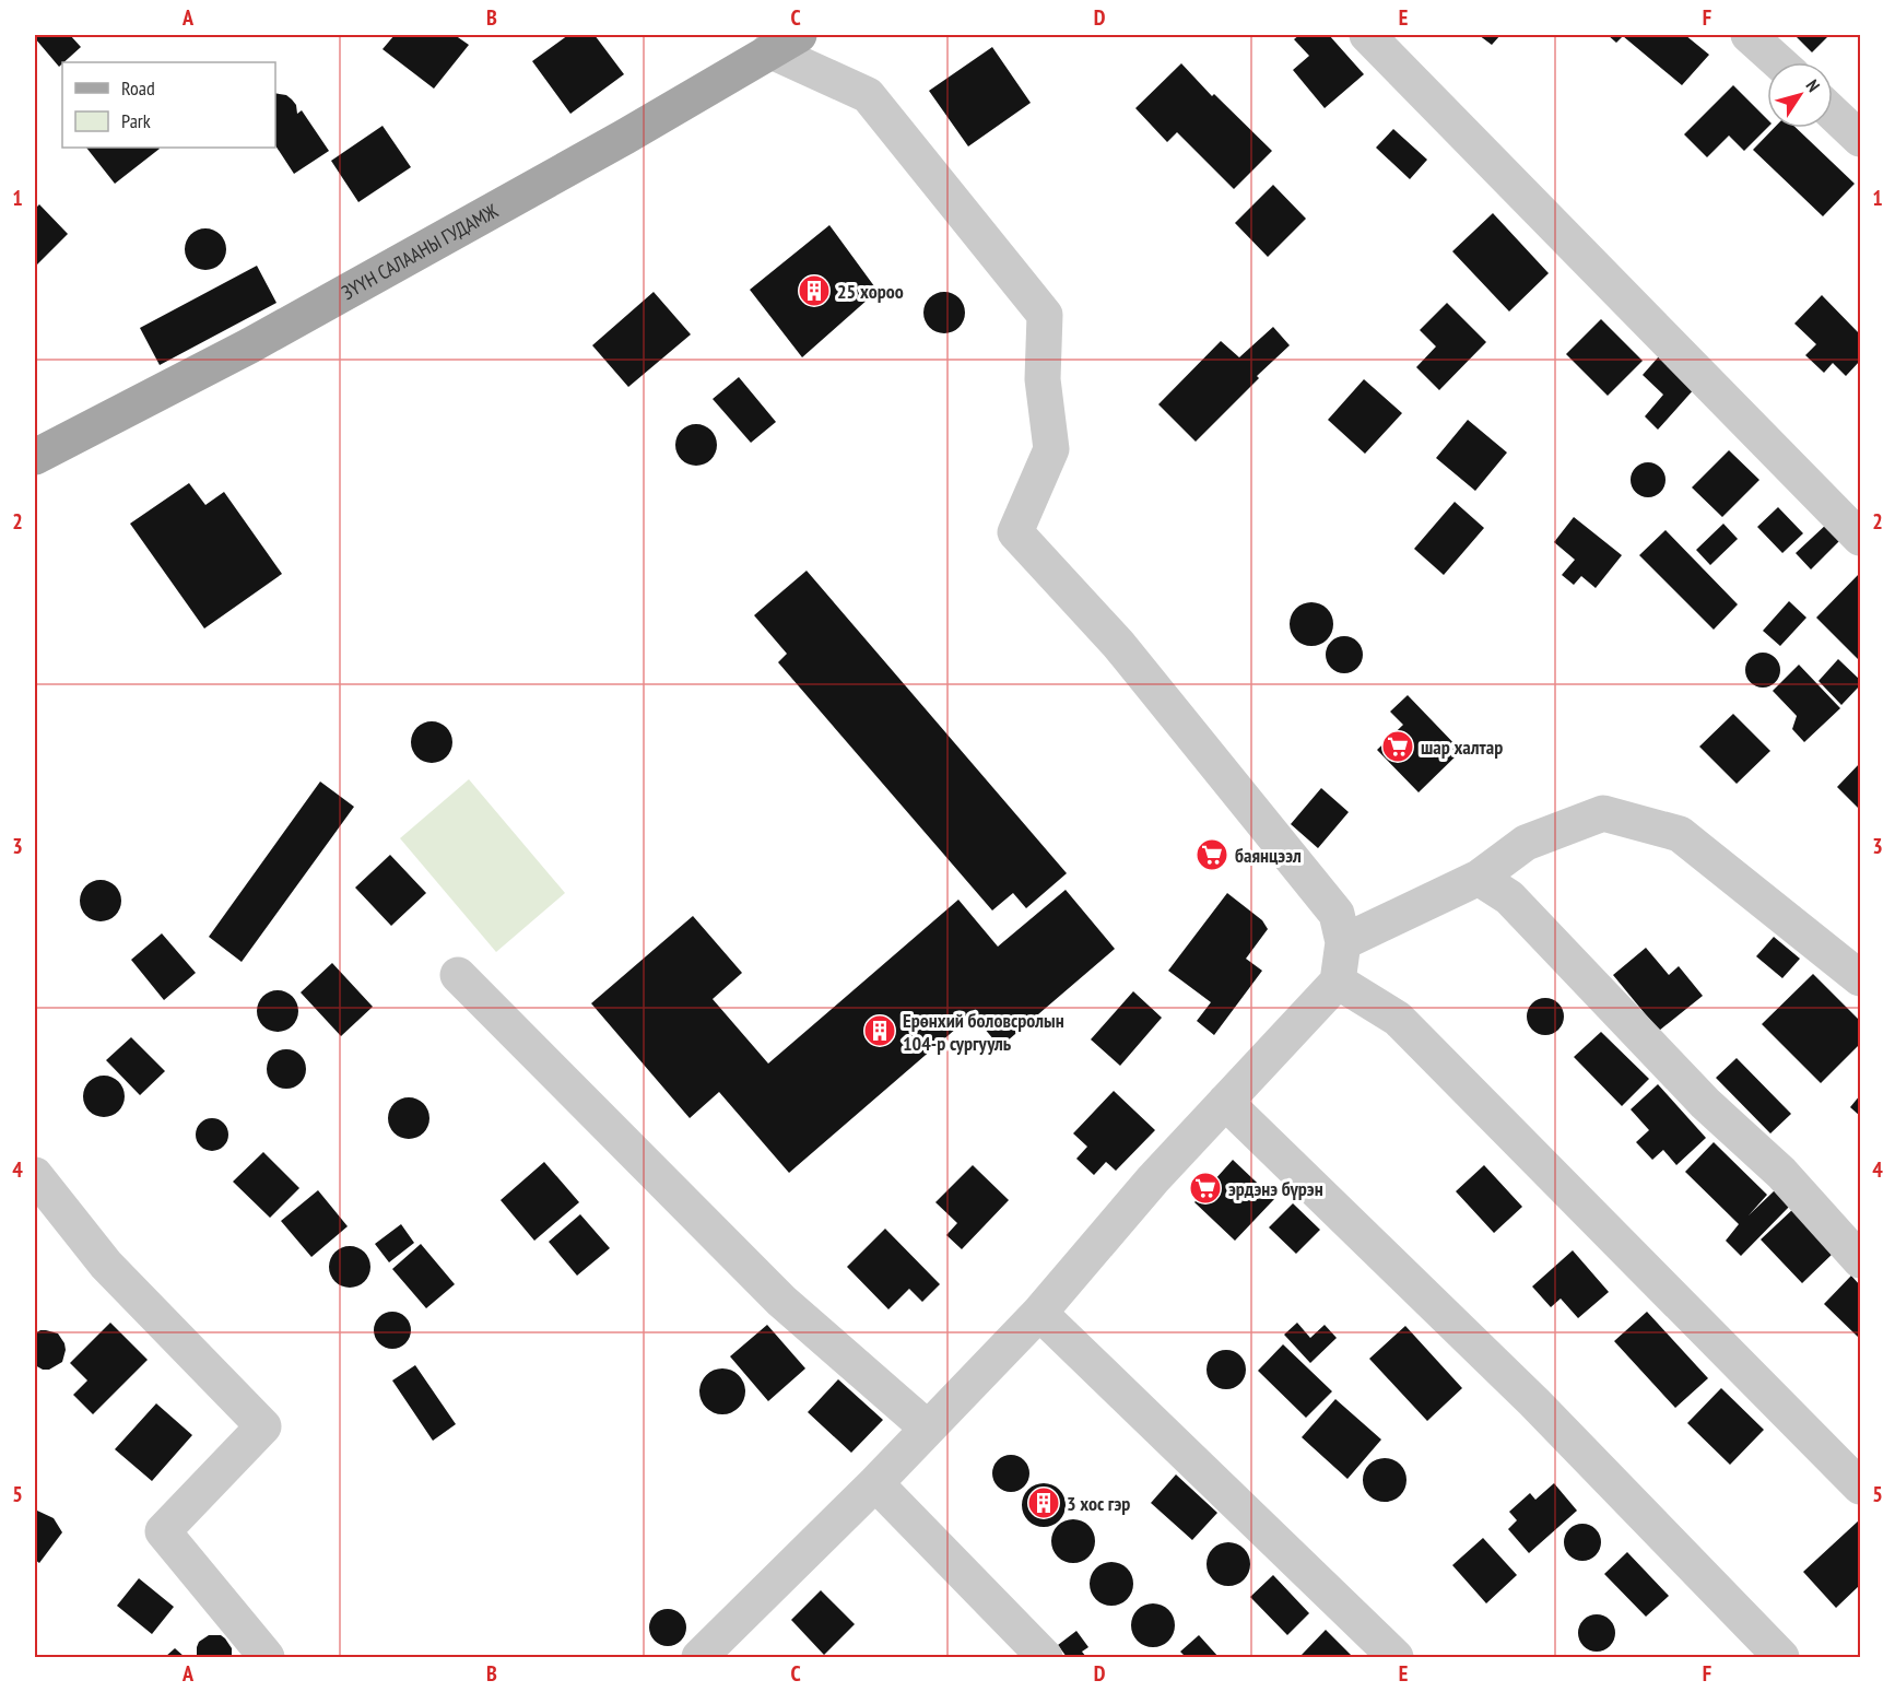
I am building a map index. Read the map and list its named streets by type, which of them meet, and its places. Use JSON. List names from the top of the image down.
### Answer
{
  "streets": {
    "main road": ["ЗҮҮН САЛААНЫ ГУДАМЖ"]
  },
  "places": {
    "building": ["25 хороо", "Ерөнхий боловсролын 104-р сургууль", "3 хос гэр"],
    "supermarket": ["шар халтар", "баянцээл", "эрдэнэ бүрэн"]
  },
  "legend": ["Road", "Park"],
  "north": "top right",
  "grid": {
    "columns": [
      "A",
      "B",
      "C",
      "D",
      "E",
      "F"
    ],
    "rows": [
      "1",
      "2",
      "3",
      "4",
      "5"
    ]
  }
}
